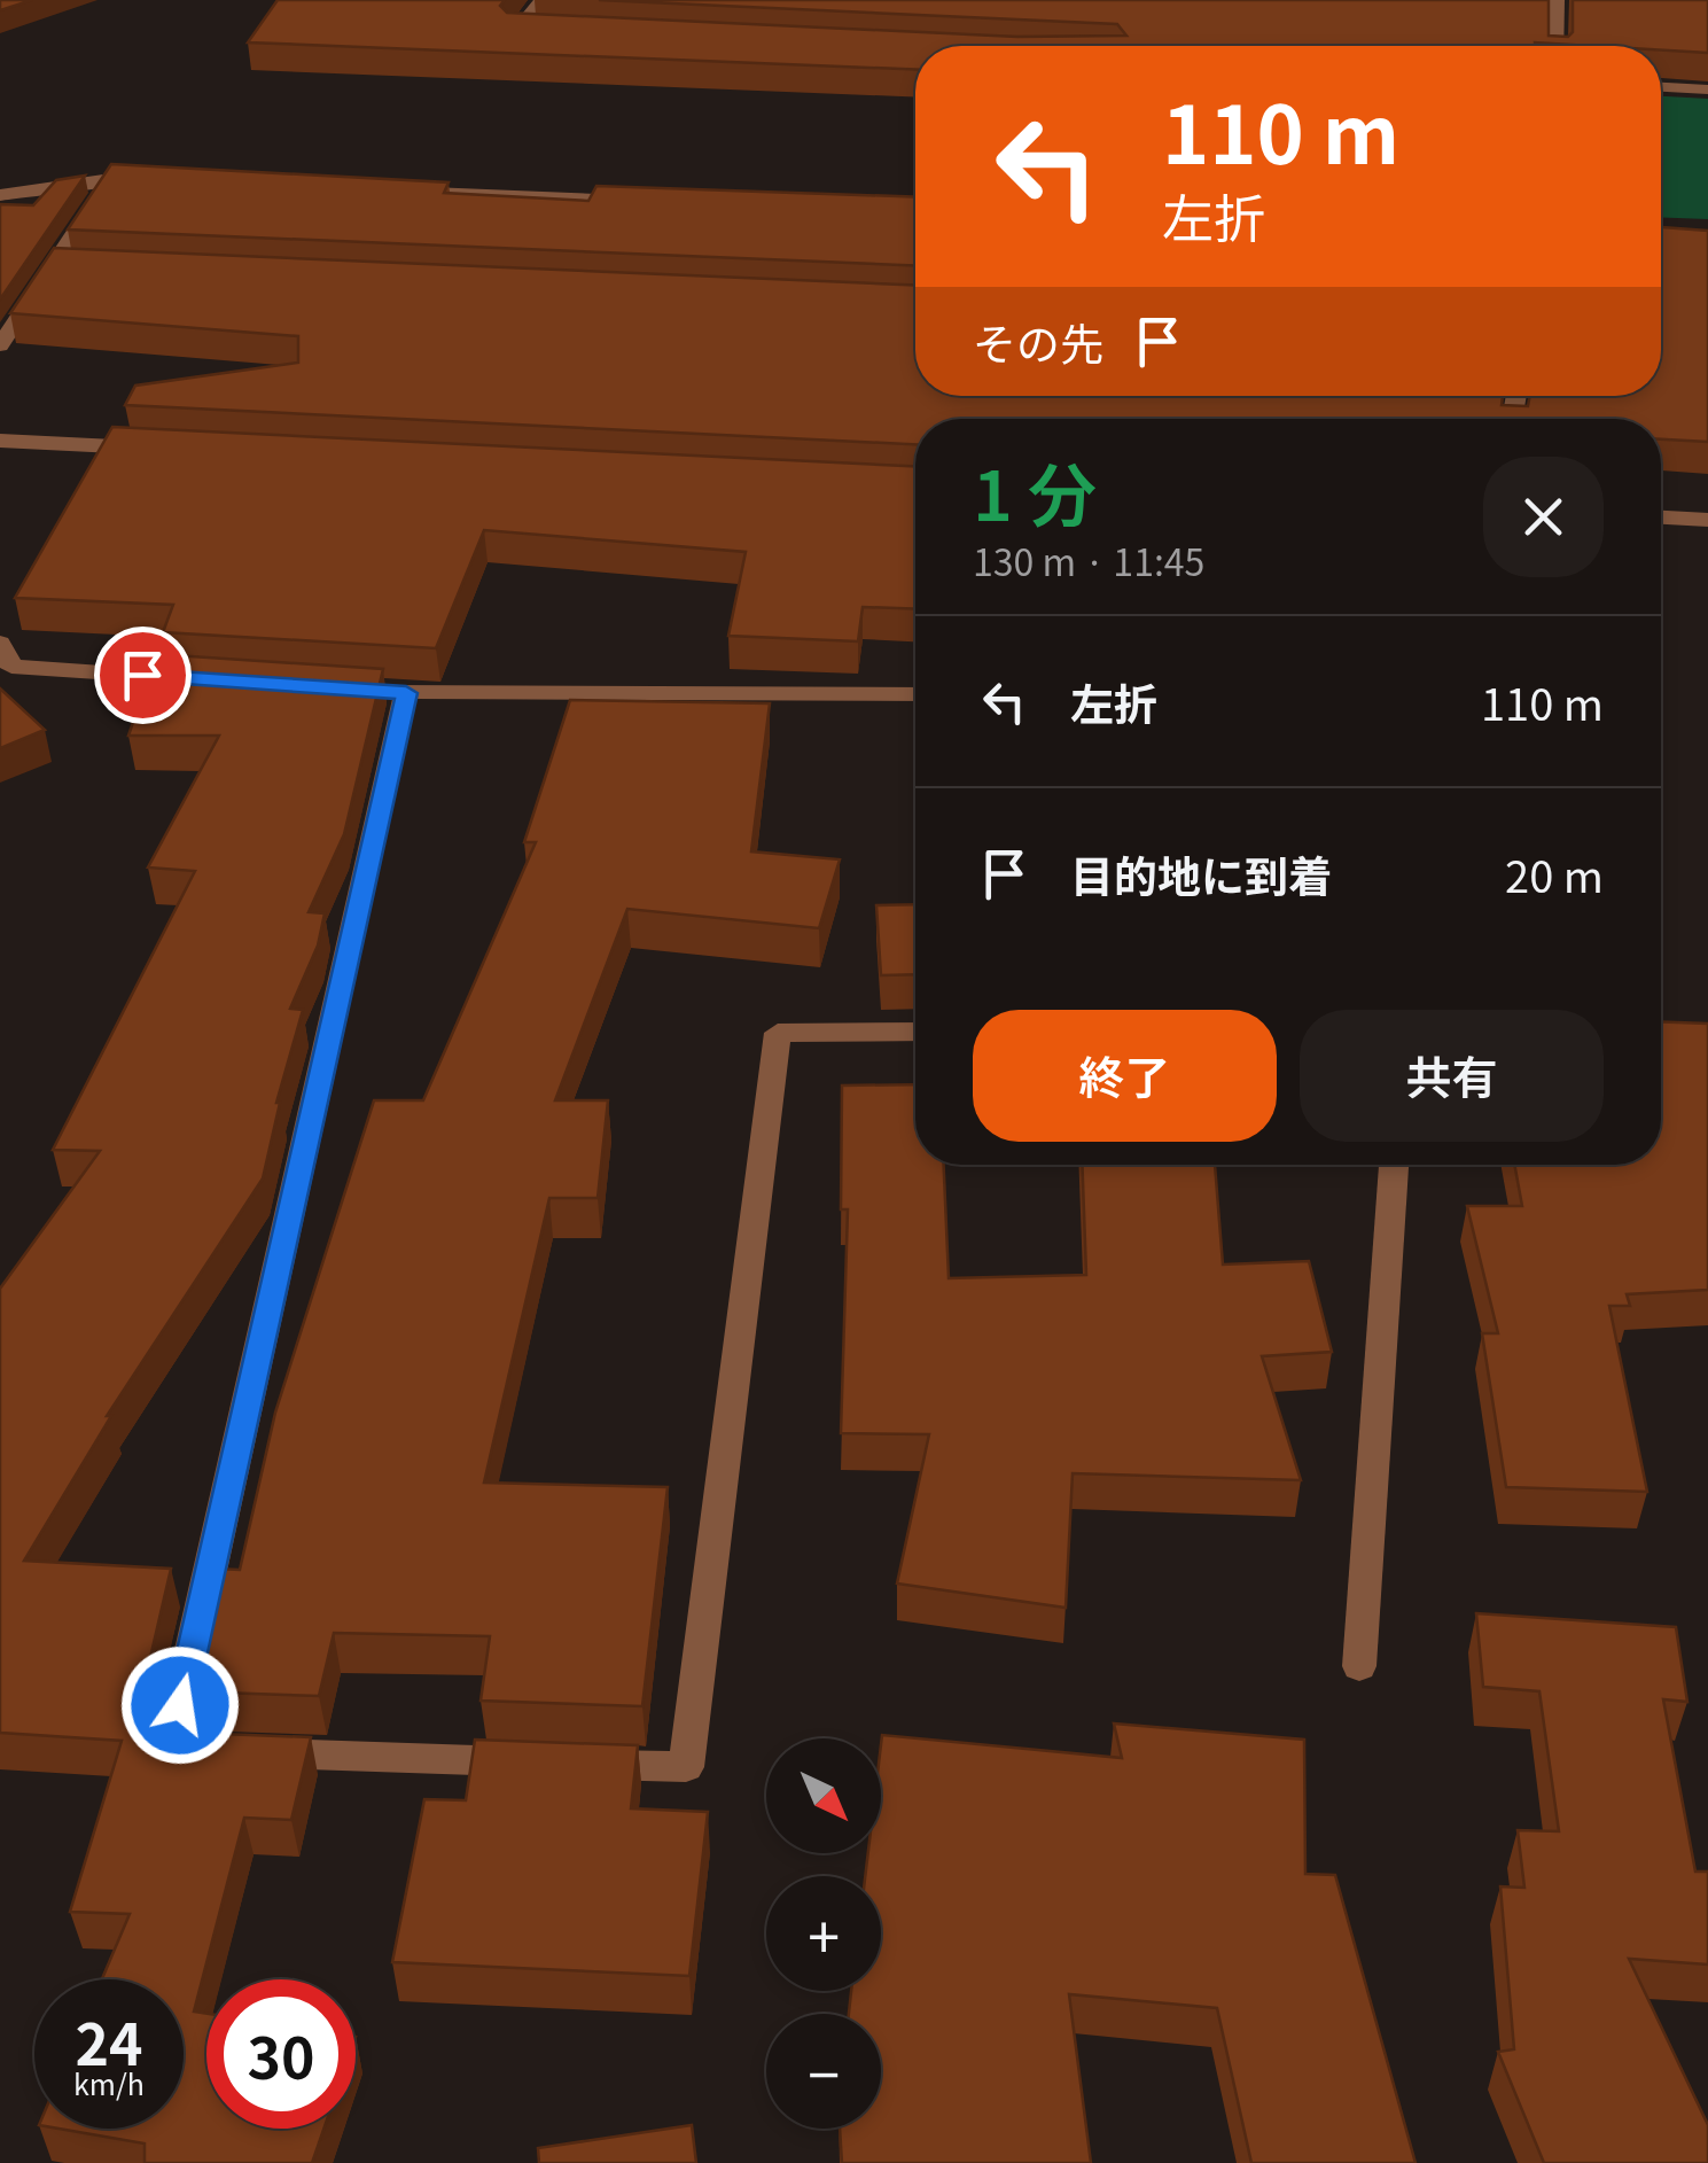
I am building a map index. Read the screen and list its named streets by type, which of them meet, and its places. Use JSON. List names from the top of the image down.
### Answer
{
  "north": "bottom right",
  "page": {
    "turn": ["110 m", "左折"],
    "then": "その先",
    "heading": ["1 分", "130 m · 11:45"],
    "list": [
      {
        "name": "左折",
        "value": "110 m"
      },
      {
        "name": "目的地に到着",
        "value": "20 m"
      }
    ],
    "buttons": ["終了", "共有"],
    "map_buttons": ["+", "−"],
    "speed": "24 km/h",
    "limit": "30"
  }
}
